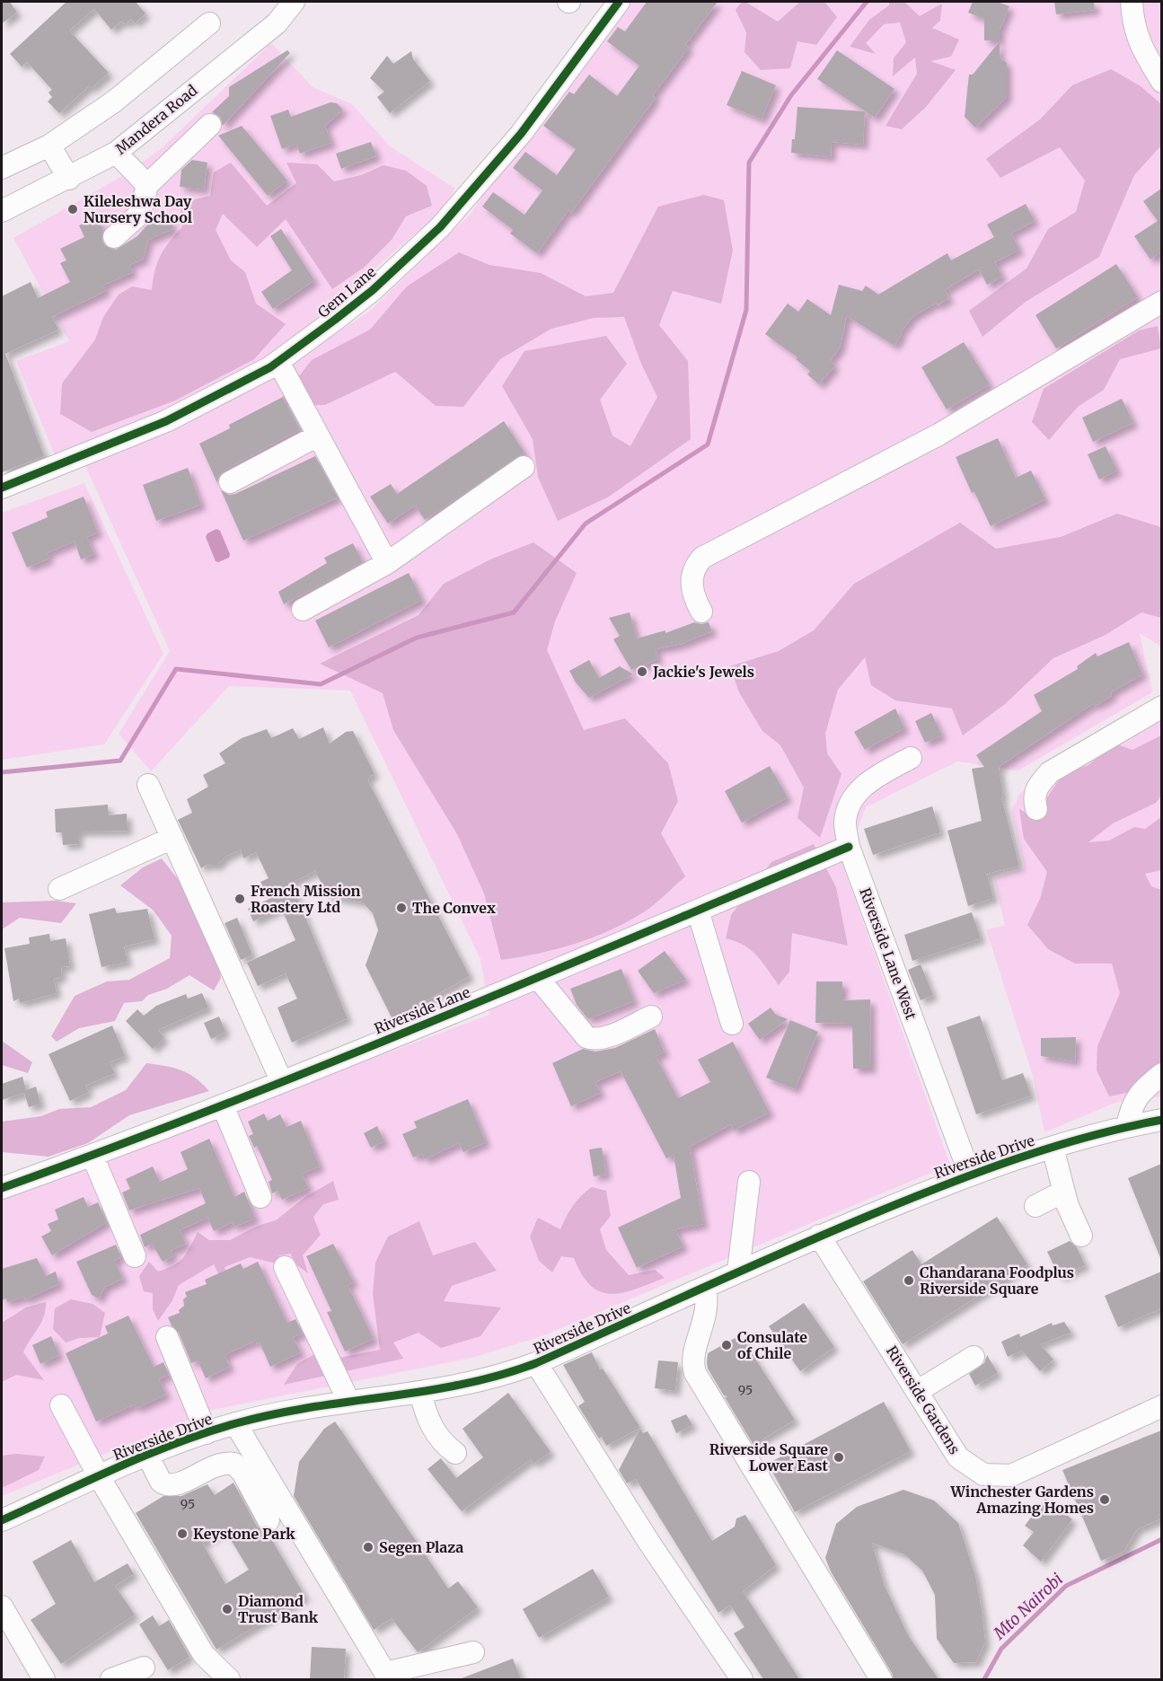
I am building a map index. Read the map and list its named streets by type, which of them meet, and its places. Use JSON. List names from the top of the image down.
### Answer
{
  "streets": {
    "street": [
      "Mandera Road",
      "Gem Lane",
      "Riverside Lane West",
      "Riverside Lane",
      "Riverside Drive",
      "Riverside Gardens"
    ]
  },
  "crossings": [
    ["Riverside Lane West", "Riverside Lane"],
    ["Riverside Lane West", "Riverside Drive"],
    ["Riverside Drive", "Riverside Gardens"]
  ],
  "water": ["Mto Nairobi"],
  "places": [
    "Kileleshwa Day Nursery School",
    "Jackie's Jewels",
    "French Mission Roastery Ltd",
    "The Convex",
    "Chandarana Foodplus Riverside Square",
    "Consulate of Chile",
    "Riverside Square Lower East",
    "Winchester Gardens Amazing Homes",
    "Keystone Park",
    "Segen Plaza",
    "Diamond Trust Bank"
  ],
  "house_numbers": ["95", "95"]
}
